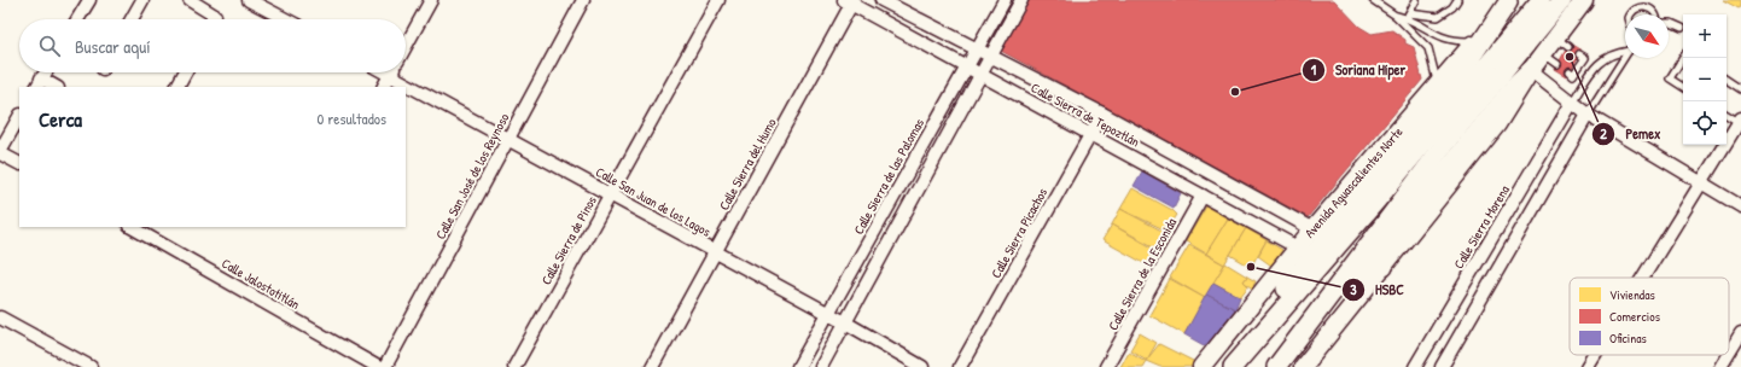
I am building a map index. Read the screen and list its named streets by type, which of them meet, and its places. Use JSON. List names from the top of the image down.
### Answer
{
  "streets": {
    "main road": ["Avenida Aguascalientes Norte"],
    "street": [
      "Calle Sierra de Tepoztlán",
      "Calle Sierra del Humo",
      "Calle San José de los Reynoso",
      "Calle Sierra de las Palomas",
      "Calle San Juan de los Lagos",
      "Calle Sierra Morena",
      "Calle Sierra Picachos",
      "Calle Sierra de Pinos",
      "Calle Sierra de la Esconida",
      "Calle Jalostotitlán"
    ]
  },
  "crossings": [
    ["Calle Sierra de Tepoztlán", "Calle Sierra del Humo"],
    ["Calle Sierra de Tepoztlán", "Calle Sierra de las Palomas"],
    ["Calle Sierra de Tepoztlán", "Avenida Aguascalientes Norte"],
    ["Calle Sierra de Tepoztlán", "Calle Sierra Picachos"],
    ["Calle Sierra de Tepoztlán", "Calle Sierra de la Esconida"],
    ["Calle Sierra del Humo", "Calle San Juan de los Lagos"],
    ["Calle San José de los Reynoso", "Calle San Juan de los Lagos"],
    ["Calle Sierra de las Palomas", "Calle San Juan de los Lagos"],
    ["Calle San Juan de los Lagos", "Calle Sierra de Pinos"]
  ],
  "places": ["Pemex", "Soriana Híper", "HSBC"],
  "legend": ["Viviendas", "Comercios", "Oficinas"],
  "north": "bottom right",
  "page": {
    "map_buttons": ["+", "−"],
    "search": "Buscar aquí",
    "heading": ["Cerca", "0 resultados"]
  }
}
